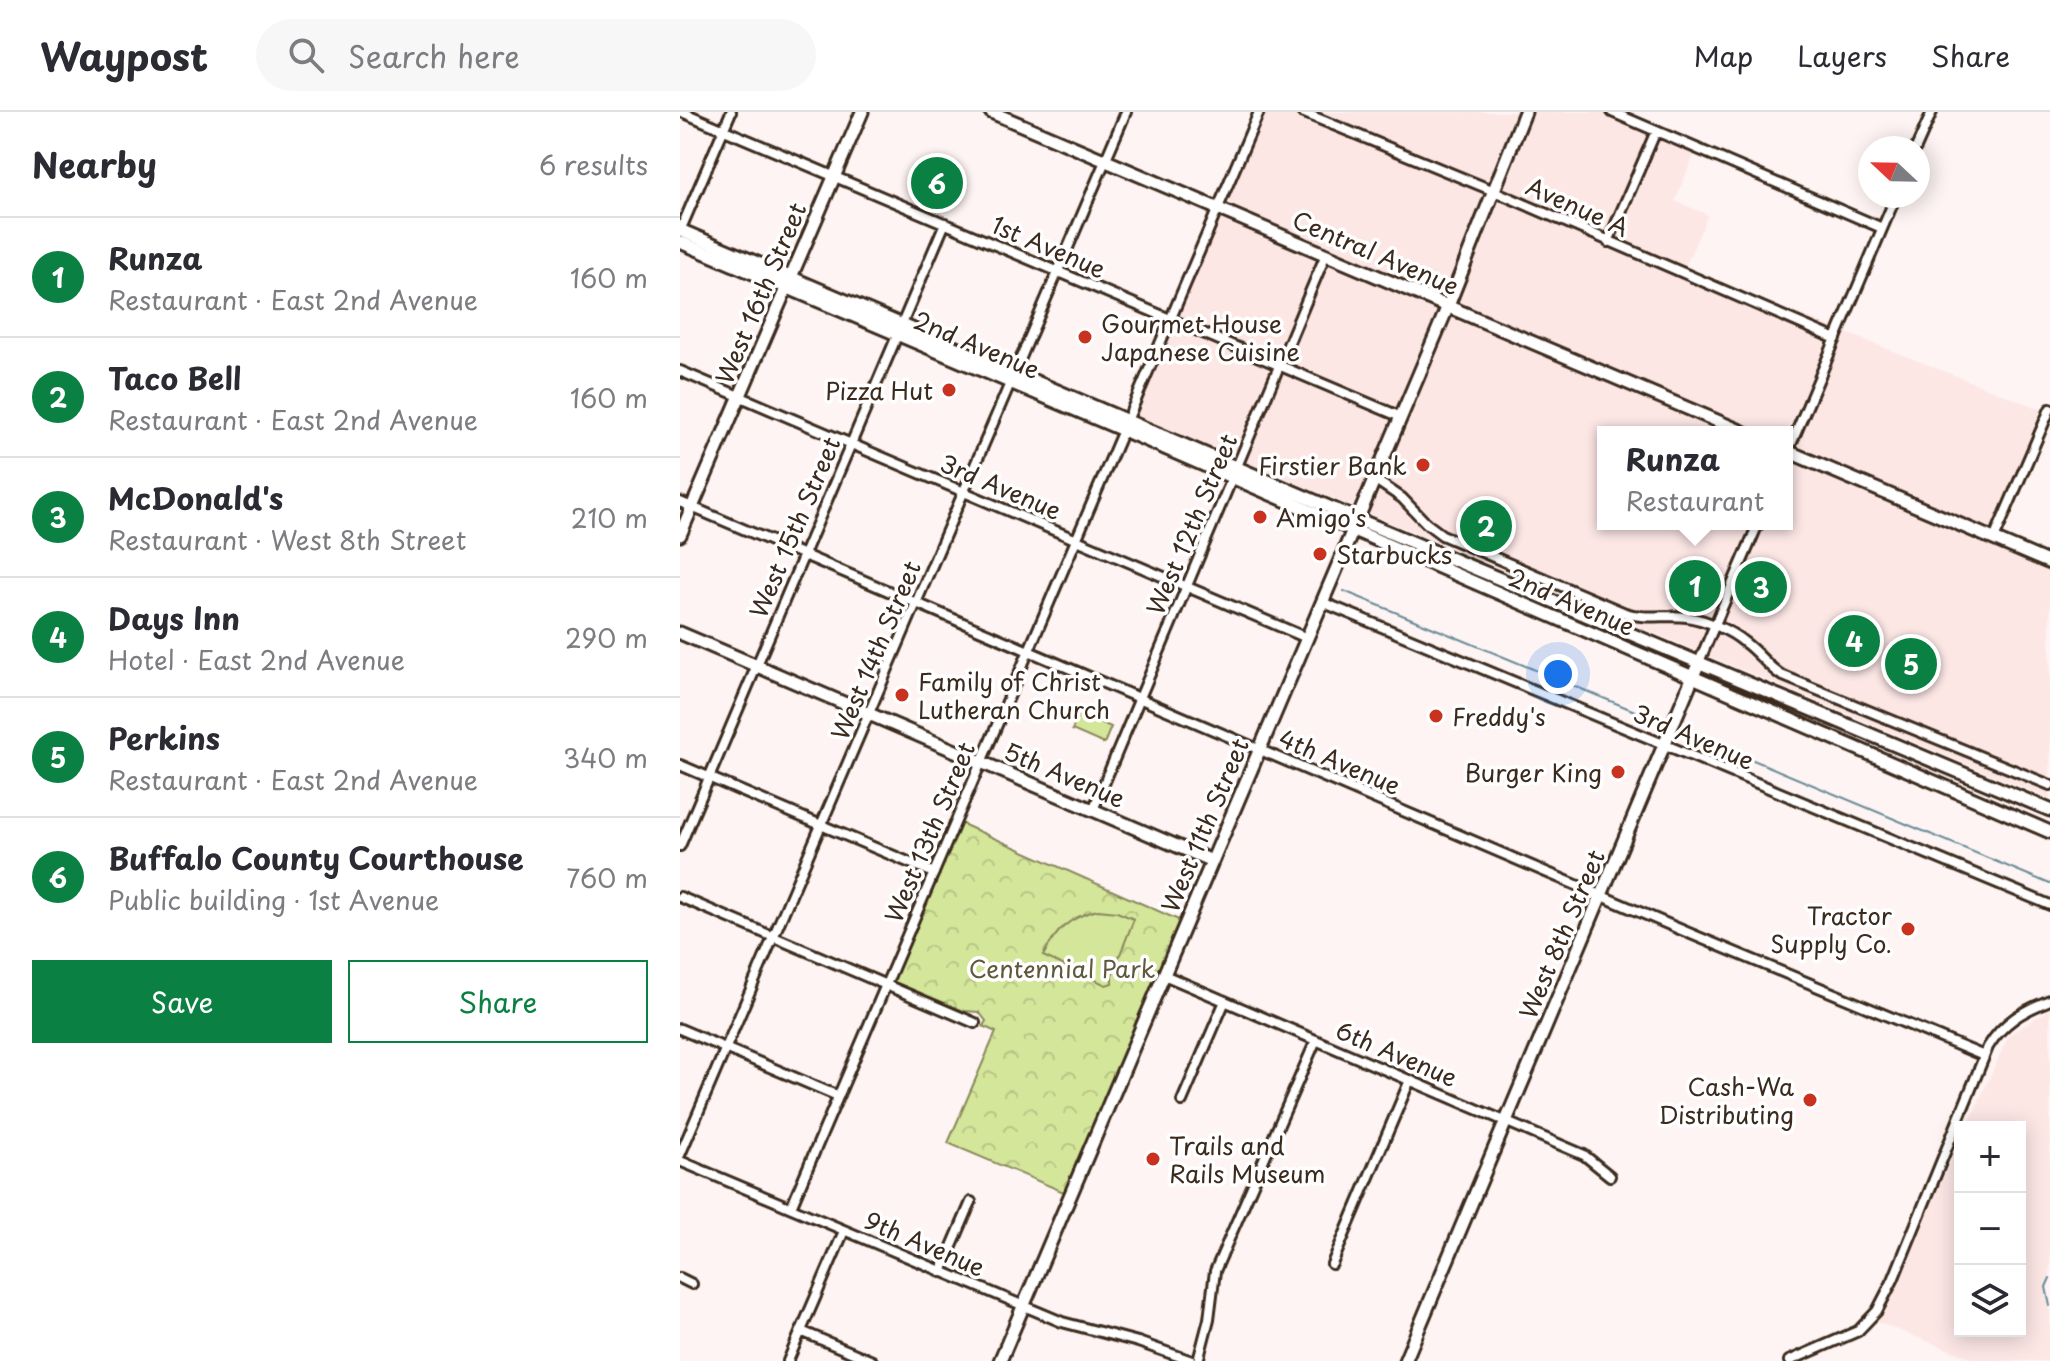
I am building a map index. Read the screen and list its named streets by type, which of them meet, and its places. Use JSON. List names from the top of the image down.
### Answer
{
  "streets": {
    "main road": [
      "Central Avenue",
      "West 16th Street",
      "2nd Avenue",
      "5th Avenue",
      "West 11th Street",
      "West 8th Street"
    ],
    "street": [
      "Avenue A",
      "1st Avenue",
      "3rd Avenue",
      "West 12th Street",
      "West 15th Street",
      "West 14th Street",
      "4th Avenue",
      "West 13th Street",
      "6th Avenue",
      "9th Avenue"
    ]
  },
  "crossings": [
    ["Avenue A", "West 11th Street"],
    ["1st Avenue", "West 16th Street"],
    ["1st Avenue", "West 12th Street"],
    ["1st Avenue", "West 15th Street"],
    ["1st Avenue", "West 14th Street"],
    ["1st Avenue", "West 11th Street"],
    ["1st Avenue", "West 13th Street"],
    ["Central Avenue", "West 12th Street"],
    ["Central Avenue", "West 14th Street"],
    ["Central Avenue", "West 11th Street"],
    ["Central Avenue", "West 13th Street"],
    ["West 16th Street", "2nd Avenue"],
    ["West 16th Street", "3rd Avenue"],
    ["West 16th Street", "4th Avenue"],
    ["2nd Avenue", "West 12th Street"],
    ["2nd Avenue", "West 15th Street"],
    ["2nd Avenue", "West 14th Street"],
    ["2nd Avenue", "West 11th Street"],
    ["2nd Avenue", "West 13th Street"],
    ["2nd Avenue", "West 8th Street"],
    ["3rd Avenue", "West 12th Street"],
    ["3rd Avenue", "West 15th Street"],
    ["3rd Avenue", "West 14th Street"],
    ["3rd Avenue", "West 11th Street"],
    ["3rd Avenue", "West 13th Street"],
    ["3rd Avenue", "West 8th Street"],
    ["West 12th Street", "4th Avenue"],
    ["West 12th Street", "5th Avenue"],
    ["West 15th Street", "4th Avenue"],
    ["West 15th Street", "5th Avenue"],
    ["West 14th Street", "4th Avenue"],
    ["West 14th Street", "5th Avenue"],
    ["4th Avenue", "West 11th Street"],
    ["4th Avenue", "West 13th Street"],
    ["4th Avenue", "West 8th Street"],
    ["5th Avenue", "West 11th Street"],
    ["5th Avenue", "West 13th Street"],
    ["West 11th Street", "6th Avenue"],
    ["West 11th Street", "9th Avenue"],
    ["West 13th Street", "9th Avenue"],
    ["West 8th Street", "6th Avenue"]
  ],
  "parks": ["Centennial Park"],
  "places": [
    "Gourmet House Japanese Cuisine",
    "Pizza Hut",
    "Firstier Bank",
    "Amigo's",
    "Starbucks",
    "Family of Christ Lutheran Church",
    "Freddy's",
    "Burger King",
    "Tractor Supply Co.",
    "Cash-Wa Distributing",
    "Trails and Rails Museum"
  ],
  "north": "left",
  "page": {
    "header": "Waypost",
    "search": "Search here",
    "nav": ["Map", "Layers", "Share"],
    "heading": ["Nearby", "6 results"],
    "pins": [
      "6",
      "2",
      "1",
      "3",
      "4",
      "5"
    ],
    "list": [
      {
        "mark": "1",
        "name": "Runza",
        "note": "Restaurant · East 2nd Avenue",
        "value": "160 m"
      },
      {
        "mark": "2",
        "name": "Taco Bell",
        "note": "Restaurant · East 2nd Avenue",
        "value": "160 m"
      },
      {
        "mark": "3",
        "name": "McDonald's",
        "note": "Restaurant · West 8th Street",
        "value": "210 m"
      },
      {
        "mark": "4",
        "name": "Days Inn",
        "note": "Hotel · East 2nd Avenue",
        "value": "290 m"
      },
      {
        "mark": "5",
        "name": "Perkins",
        "note": "Restaurant · East 2nd Avenue",
        "value": "340 m"
      },
      {
        "mark": "6",
        "name": "Buffalo County Courthouse",
        "note": "Public building · 1st Avenue",
        "value": "760 m"
      }
    ],
    "popup": ["Runza", "Restaurant"],
    "buttons": ["Save", "Share"],
    "map_buttons": ["+", "−"]
  }
}
